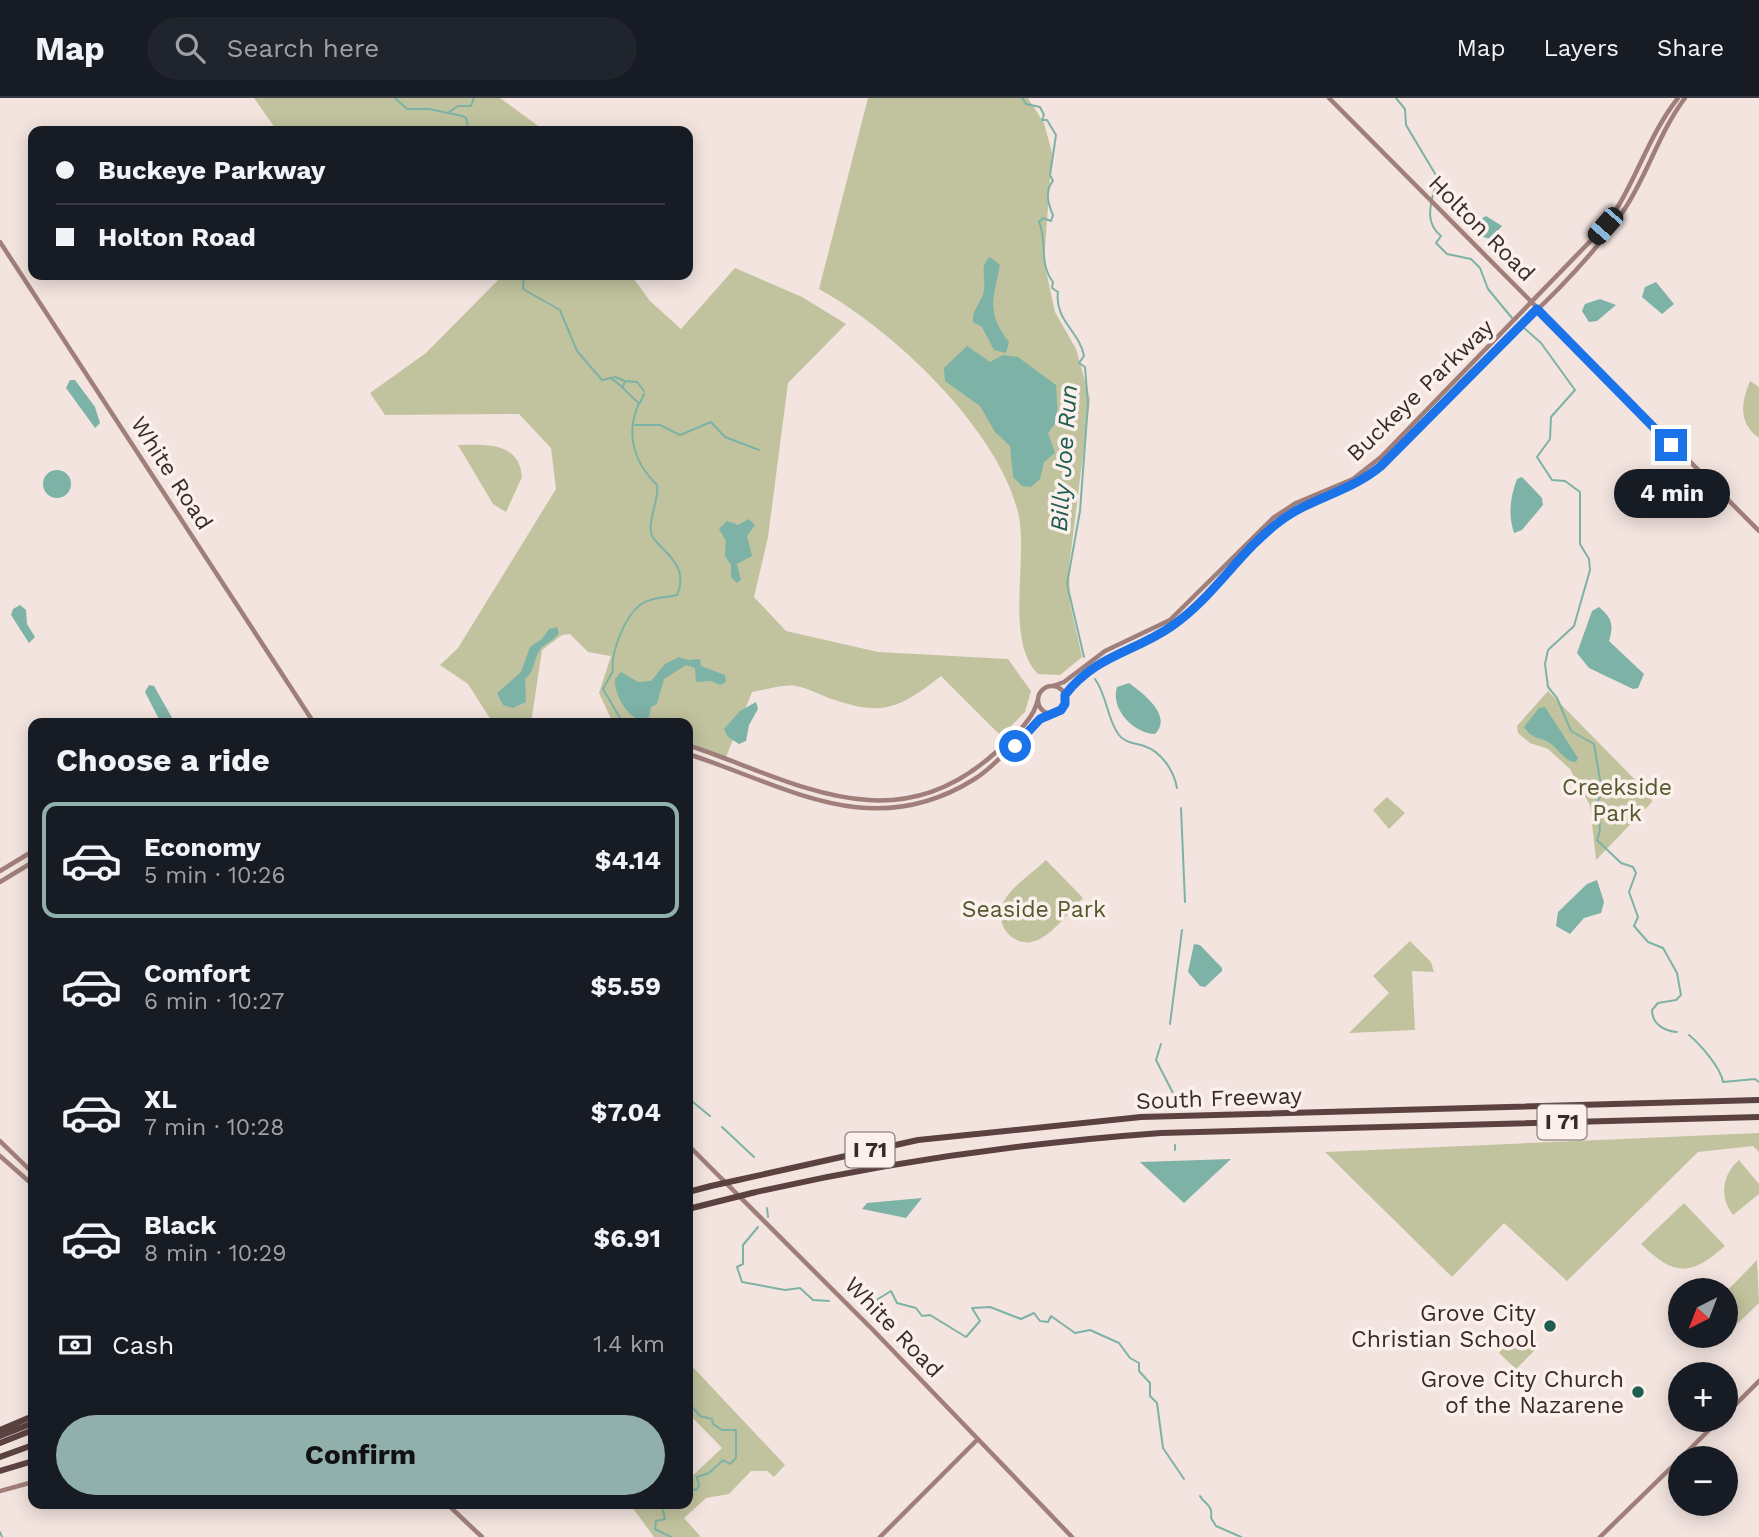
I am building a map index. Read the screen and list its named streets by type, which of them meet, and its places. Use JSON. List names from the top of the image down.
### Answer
{
  "streets": {
    "highway": ["South Freeway", "I 71"],
    "street": ["Holton Road", "Buckeye Parkway", "White Road"]
  },
  "crossings": [
    ["Holton Road", "Buckeye Parkway"]
  ],
  "water": ["Billy Joe Run"],
  "parks": ["Creekside Park", "Seaside Park"],
  "places": ["Grove City Christian School", "Grove City Church of the Nazarene"],
  "north": "bottom left",
  "page": {
    "header": "Map",
    "search": "Search here",
    "nav": ["Map", "Layers", "Share"],
    "banner": ["Buckeye Parkway", "Holton Road"],
    "bubble": "4 min",
    "heading": "Choose a ride",
    "list": [
      {
        "name": "Economy",
        "note": "5 min · 10:26",
        "value": "$4.14"
      },
      {
        "name": "Comfort",
        "note": "6 min · 10:27",
        "value": "$5.59"
      },
      {
        "name": "XL",
        "note": "7 min · 10:28",
        "value": "$7.04"
      },
      {
        "name": "Black",
        "note": "8 min · 10:29",
        "value": "$6.91"
      }
    ],
    "map_buttons": ["+", "−"],
    "pay": ["Cash", "1.4 km"],
    "buttons": "Confirm"
  }
}
